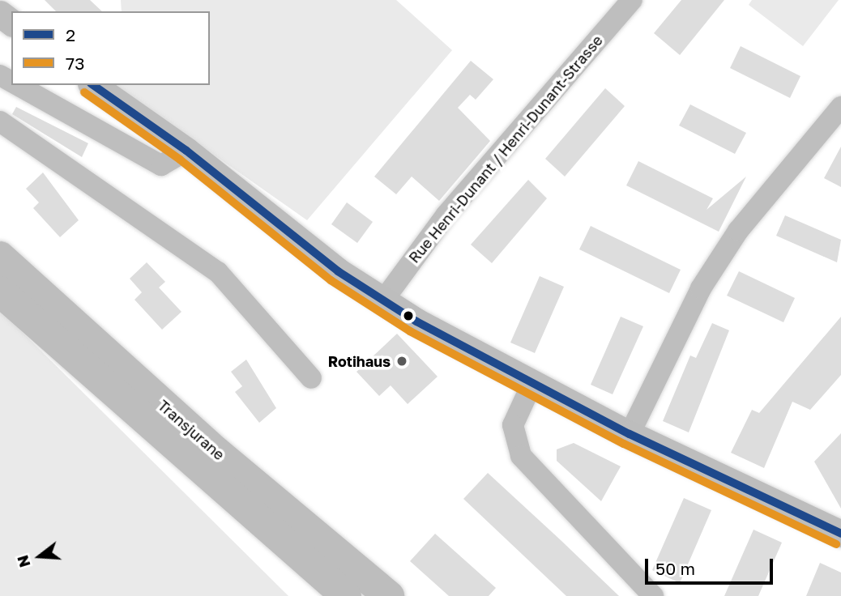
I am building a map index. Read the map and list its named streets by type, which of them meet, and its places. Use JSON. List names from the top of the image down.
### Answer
{
  "streets": {
    "highway": ["Transjurane"],
    "street": ["Rue Henri-Dunant / Henri-Dunant-Strasse"]
  },
  "places": ["Rotihaus"],
  "lines": ["transit line 2", "transit line 73"],
  "legend": ["2", "73"],
  "scale_bar": "50 m",
  "north": "left"
}
